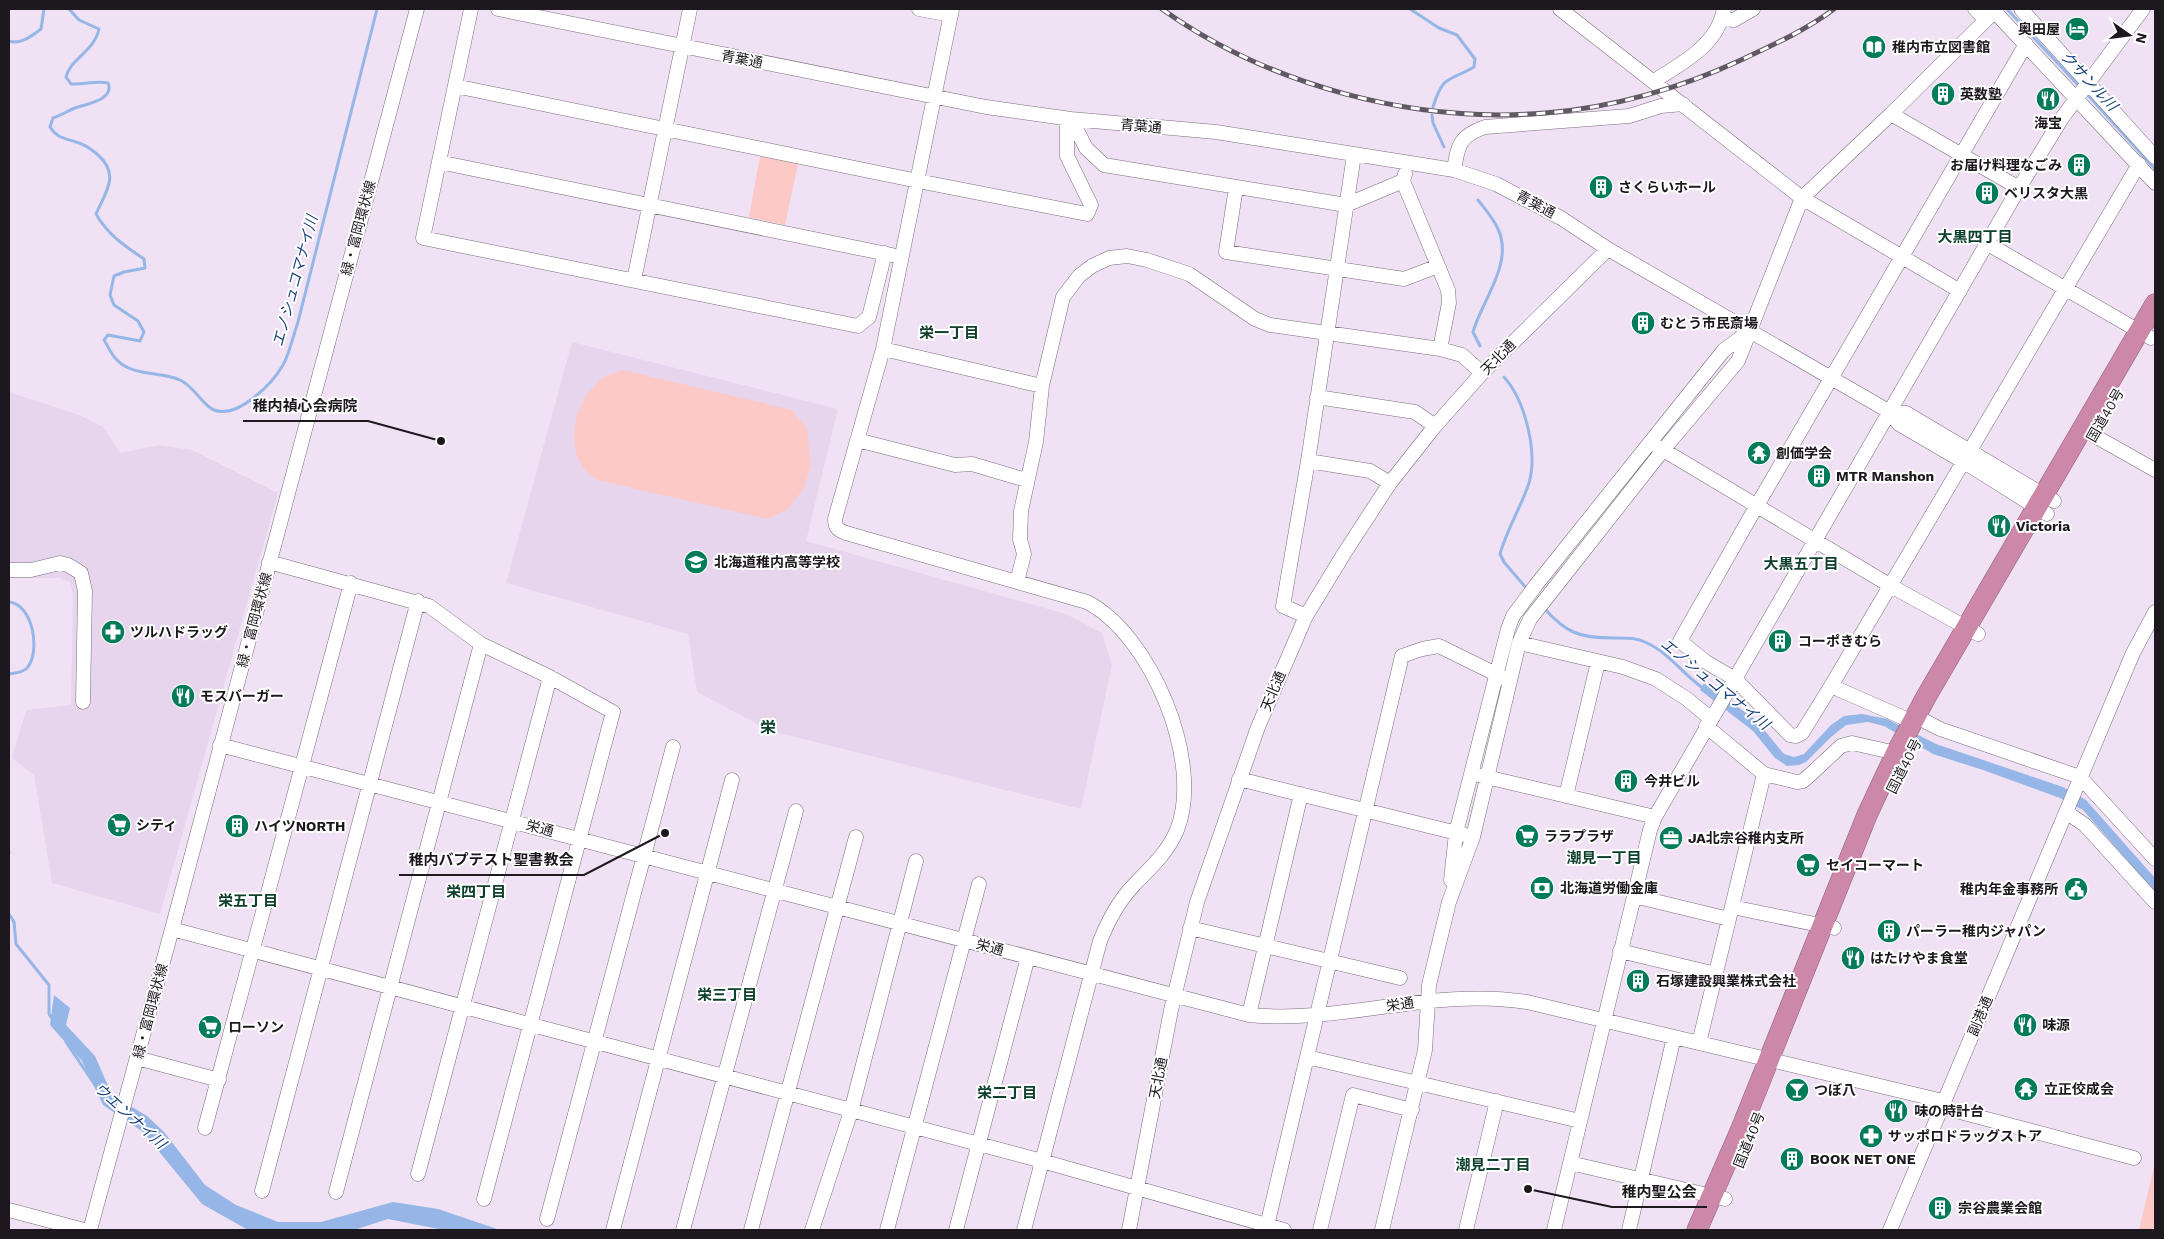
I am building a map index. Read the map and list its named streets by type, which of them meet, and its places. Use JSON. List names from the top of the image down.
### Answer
{
  "streets": {
    "highway": ["国道40号"],
    "street": [
      "青葉通",
      "緑・富岡環状線",
      "天北通",
      "栄通",
      "副港通"
    ]
  },
  "crossings": [
    ["青葉通", "天北通"],
    ["青葉通", "国道40号"],
    ["緑・富岡環状線", "栄通"],
    ["天北通", "栄通"],
    ["国道40号", "栄通"],
    ["栄通", "副港通"]
  ],
  "districts": [
    "大黒四丁目",
    "栄一丁目",
    "大黒五丁目",
    "栄",
    "潮見一丁目",
    "栄四丁目",
    "栄五丁目",
    "栄三丁目",
    "栄二丁目",
    "潮見二丁目"
  ],
  "water": ["クサンル川", "エノシュコマナイ川", "ウエンナイ川"],
  "places": {
    "hotel": ["奥田屋"],
    "library": ["稚内市立図書館"],
    "building": [
      "英数塾",
      "お届け料理なごみ",
      "さくらいホール",
      "ベリスタ大黒",
      "むとう市民斎場",
      "MTR Manshon",
      "コーポきむら",
      "今井ビル",
      "ハイツNORTH",
      "パーラー稚内ジャパン",
      "石塚建設興業株式会社",
      "BOOK NET ONE",
      "宗谷農業会館"
    ],
    "restaurant": [
      "海宝",
      "Victoria",
      "モスバーガー",
      "はたけやま食堂",
      "味源",
      "味の時計台"
    ],
    "other": ["稚内禎心会病院", "稚内バプテスト聖書教会", "稚内聖公会"],
    "temple": ["創価学会", "立正佼成会"],
    "school or university": ["北海道稚内高等学校"],
    "pharmacy": ["ツルハドラッグ", "サッポロドラッグストア"],
    "supermarket": [
      "シティ",
      "ララプラザ",
      "セイコーマート",
      "ローソン"
    ],
    "office": ["JA北宗谷稚内支所"],
    "bank": ["北海道労働金庫"],
    "public building": ["稚内年金事務所"],
    "bar": ["つぼ八"]
  },
  "north": "right"
}
